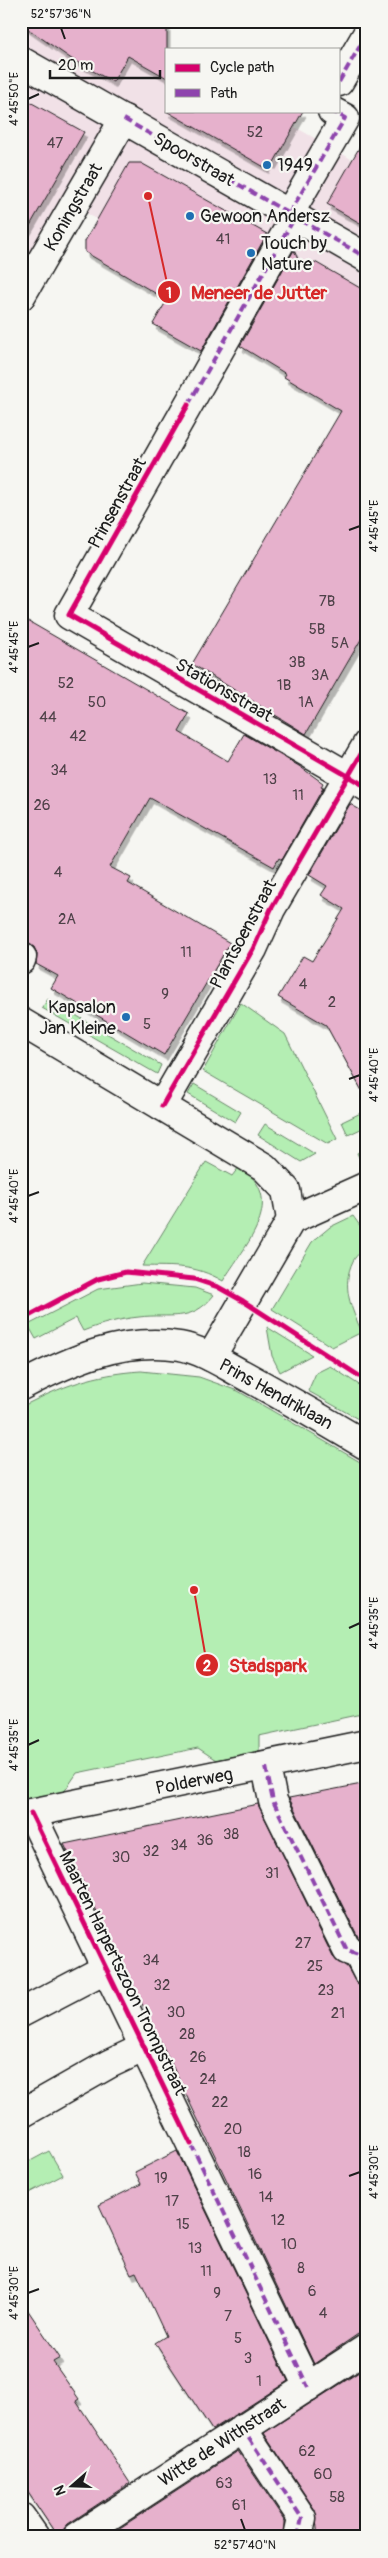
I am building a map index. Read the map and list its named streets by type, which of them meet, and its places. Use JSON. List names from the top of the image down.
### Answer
{
  "streets": {
    "street": [
      "Spoorstraat",
      "Koningstraat",
      "Prinsenstraat",
      "Stationsstraat",
      "Plantsoenstraat",
      "Prins Hendriklaan",
      "Polderweg",
      "Maarten Harpertszoon Trompstraat",
      "Witte de Withstraat"
    ]
  },
  "crossings": [
    ["Spoorstraat", "Koningstraat"],
    ["Spoorstraat", "Prinsenstraat"],
    ["Prinsenstraat", "Stationsstraat"],
    ["Stationsstraat", "Plantsoenstraat"],
    ["Polderweg", "Maarten Harpertszoon Trompstraat"],
    ["Maarten Harpertszoon Trompstraat", "Witte de Withstraat"]
  ],
  "places": [
    "1949",
    "Meneer de Jutter",
    "Gewoon Andersz",
    "Touch by Nature",
    "Kapsalon Jan Kleine",
    "Stadspark"
  ],
  "house_numbers": [
    "52",
    "47",
    "41",
    "7B",
    "5B",
    "5A",
    "3B",
    "3A",
    "52",
    "1B",
    "50",
    "1A",
    "44",
    "42",
    "34",
    "13",
    "11",
    "26",
    "4",
    "2A",
    "11",
    "4",
    "9",
    "2",
    "5",
    "38",
    "36",
    "34",
    "32",
    "30",
    "31",
    "27",
    "34",
    "25",
    "32",
    "23",
    "30",
    "21",
    "28",
    "26",
    "24",
    "22",
    "20",
    "18",
    "16",
    "19",
    "14",
    "17",
    "12",
    "15",
    "10",
    "13",
    "8",
    "11",
    "6",
    "9",
    "4",
    "7",
    "5",
    "3",
    "1",
    "62",
    "60",
    "63",
    "58",
    "61"
  ],
  "legend": ["Cycle path", "Path"],
  "scale_bar": "20 m",
  "north": "left",
  "coordinates": [
    "52°57'36\"N",
    "4°45'50\"E",
    "4°45'45\"E",
    "4°45'40\"E",
    "4°45'35\"E",
    "4°45'30\"E",
    "52°57'40\"N"
  ]
}
